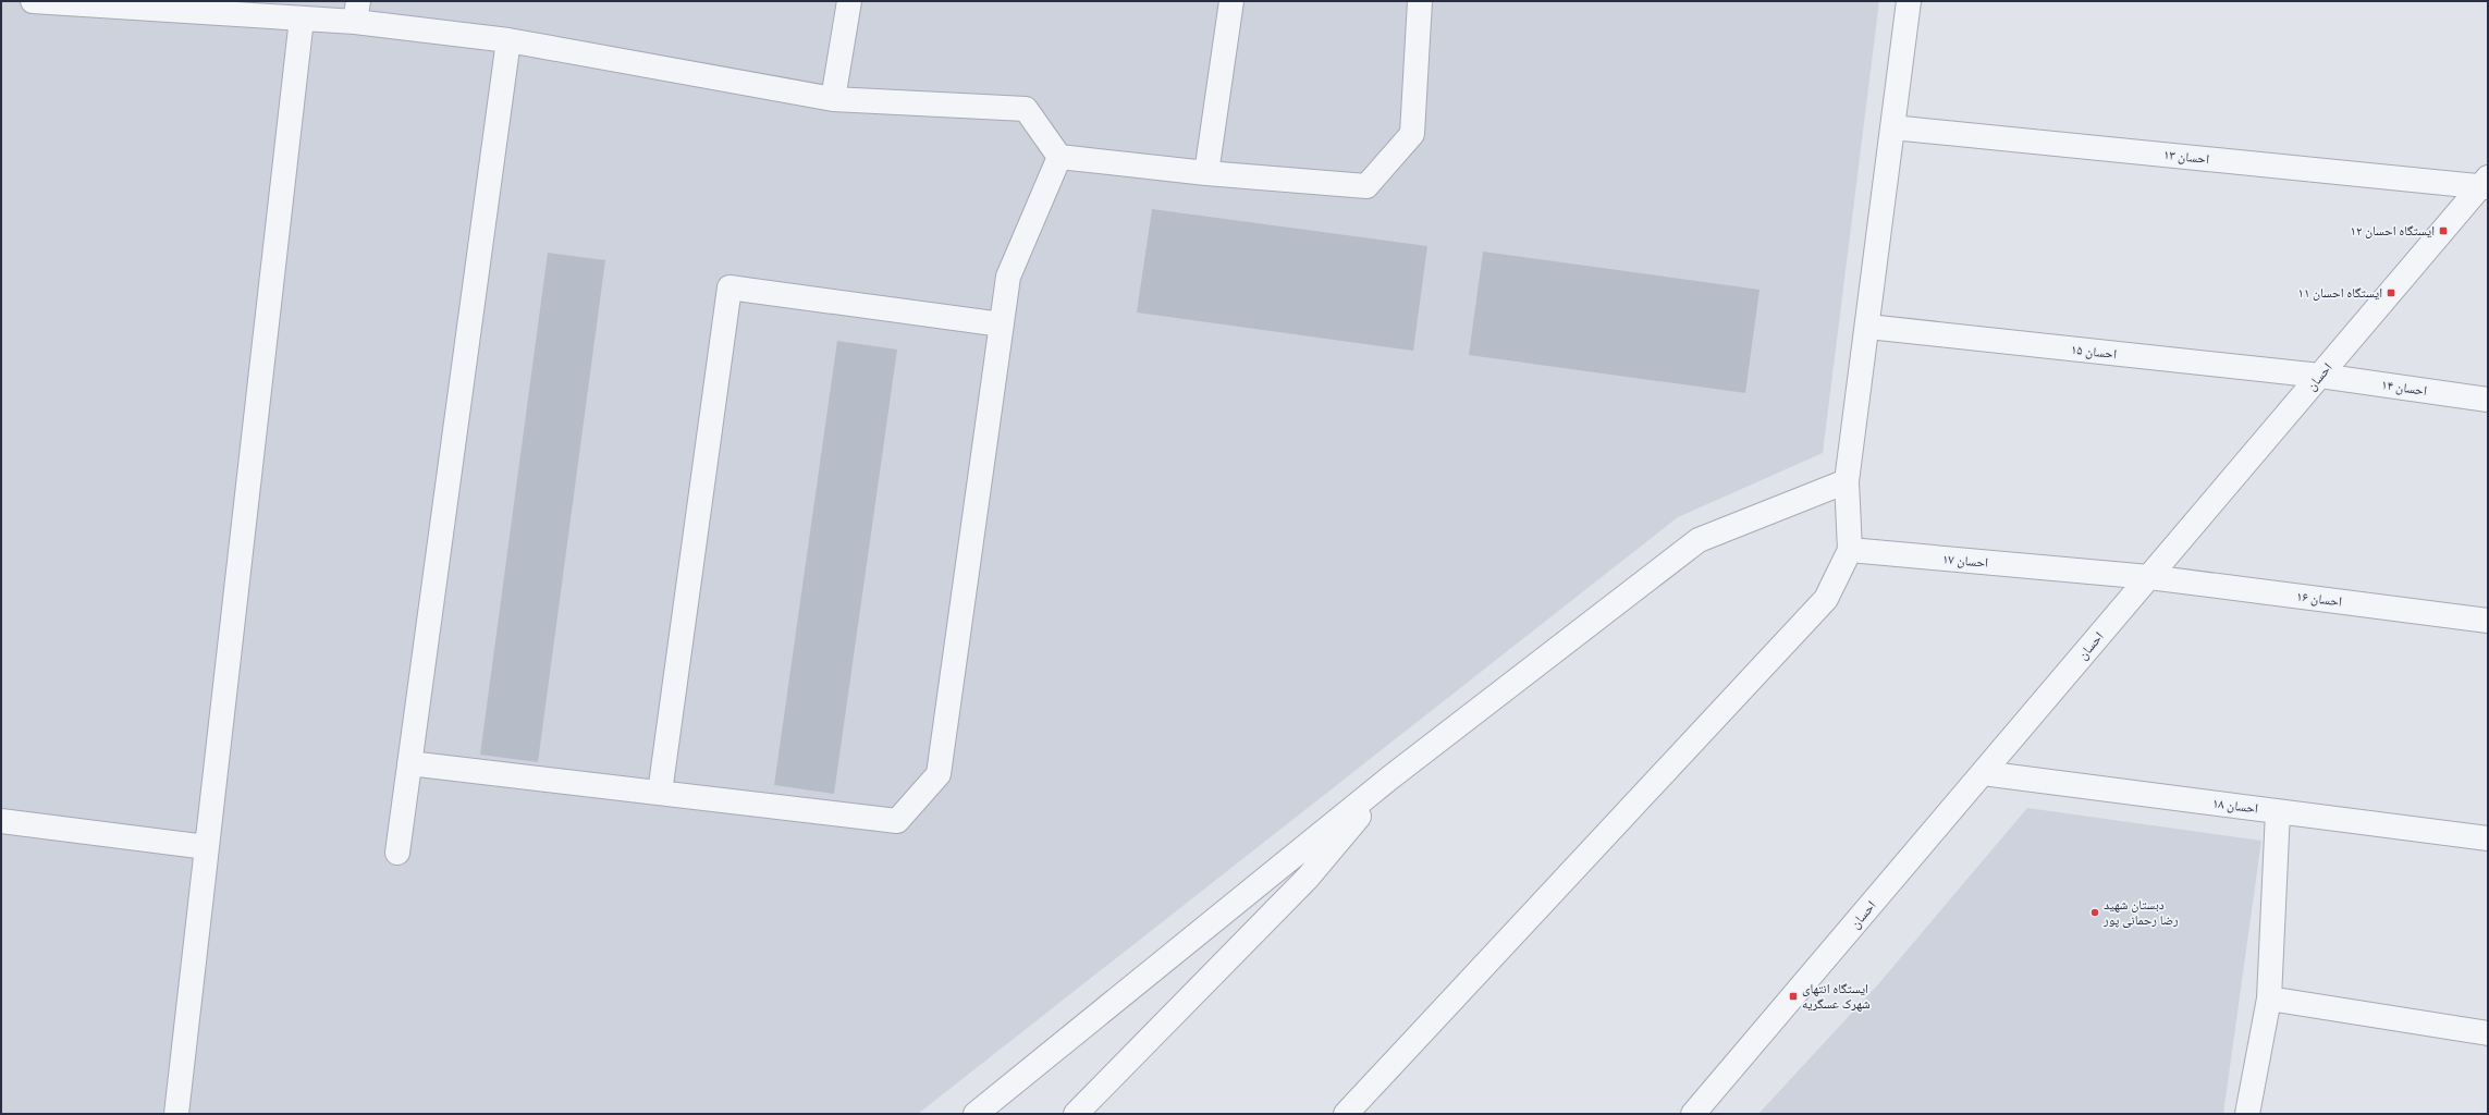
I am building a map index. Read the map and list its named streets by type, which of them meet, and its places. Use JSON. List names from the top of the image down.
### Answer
{
  "streets": {
    "street": [
      "احسان ۱۳",
      "احسان ۱۵",
      "احسان",
      "احسان ۱۴",
      "احسان ۱۷",
      "احسان ۱۶",
      "احسان ۱۸"
    ]
  },
  "crossings": [
    ["احسان ۱۳", "احسان"],
    ["احسان ۱۵", "احسان"],
    ["احسان ۱۵", "احسان ۱۴"],
    ["احسان", "احسان ۱۴"],
    ["احسان", "احسان ۱۷"],
    ["احسان", "احسان ۱۶"],
    ["احسان", "احسان ۱۸"],
    ["احسان ۱۷", "احسان ۱۶"]
  ],
  "places": {
    "transit": ["ایستگاه احسان ۱۲", "ایستگاه احسان ۱۱", "ایستگاه انتهای شهرک عسگریه"],
    "other": ["دبستان شهید رضا رحمانی پور"]
  }
}
